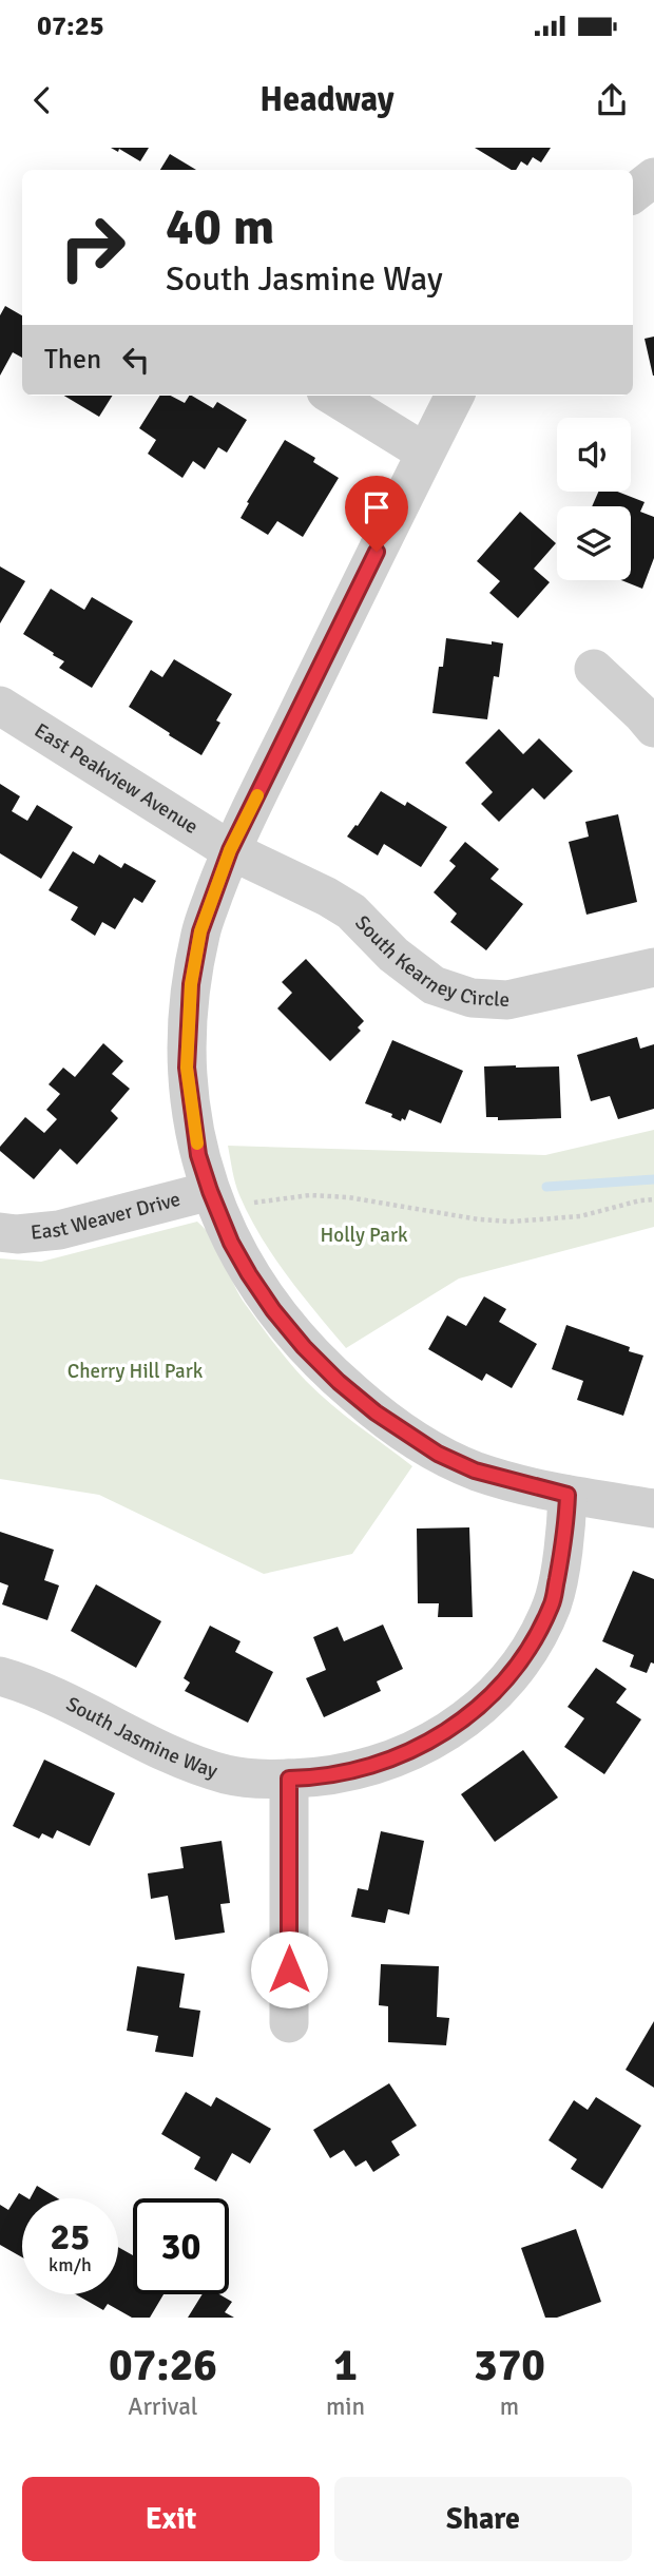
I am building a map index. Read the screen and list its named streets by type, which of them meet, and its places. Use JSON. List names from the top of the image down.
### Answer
{
  "streets": {
    "street": [
      "East Peakview Avenue",
      "South Kearney Circle",
      "East Weaver Drive",
      "South Jasmine Way"
    ]
  },
  "crossings": [
    ["East Peakview Avenue", "South Kearney Circle"]
  ],
  "parks": ["Holly Park", "Cherry Hill Park"],
  "page": {
    "status": "07:25",
    "header": "Headway",
    "turn": ["40 m", "South Jasmine Way"],
    "then": "Then",
    "speed": "25 km/h",
    "limit": "30",
    "eta": [
      "07:26",
      "Arrival",
      "1",
      "min",
      "370",
      "m"
    ],
    "buttons": ["Exit", "Share"]
  }
}
